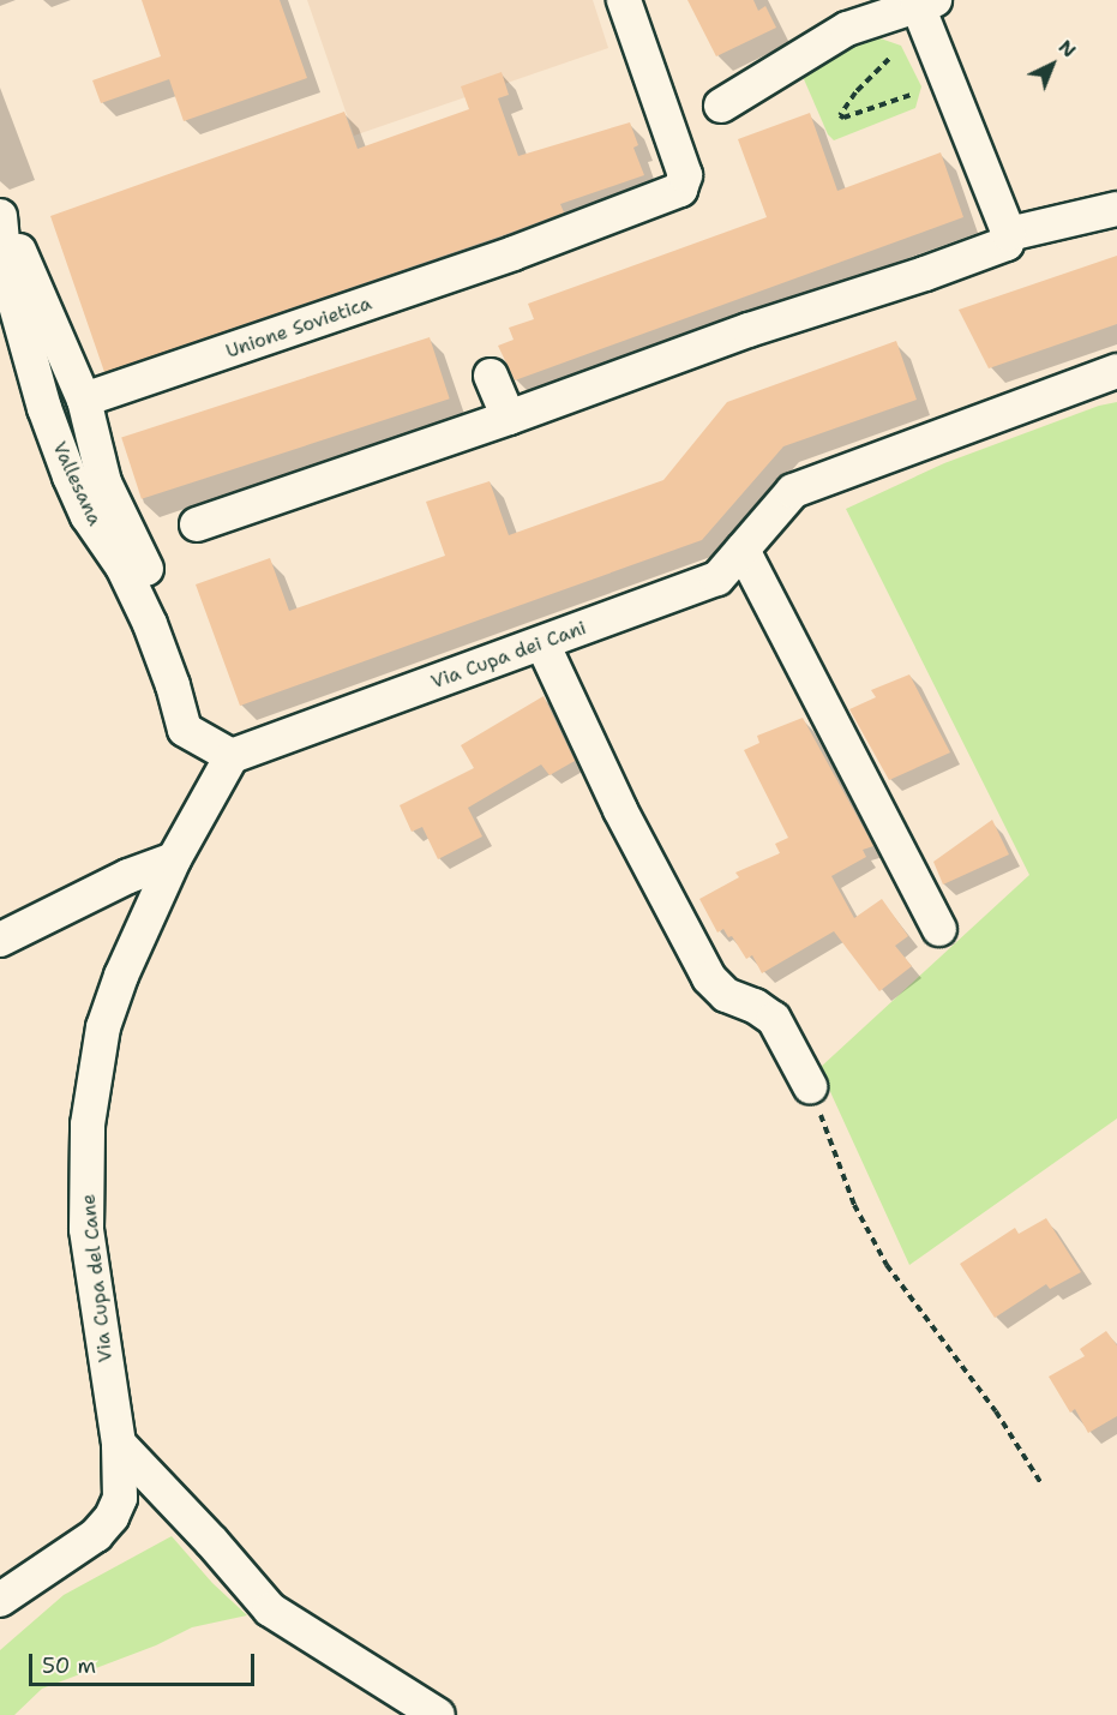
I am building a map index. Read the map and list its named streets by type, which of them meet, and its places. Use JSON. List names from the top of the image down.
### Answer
{
  "streets": {
    "street": [
      "Unione Sovietica",
      "Vallesana",
      "Via Cupa dei Cani",
      "Via Cupa del Cane"
    ]
  },
  "crossings": [
    ["Vallesana", "Via Cupa dei Cani"],
    ["Vallesana", "Via Cupa del Cane"],
    ["Via Cupa dei Cani", "Via Cupa del Cane"]
  ],
  "scale_bar": "50 m",
  "north": "top right"
}
